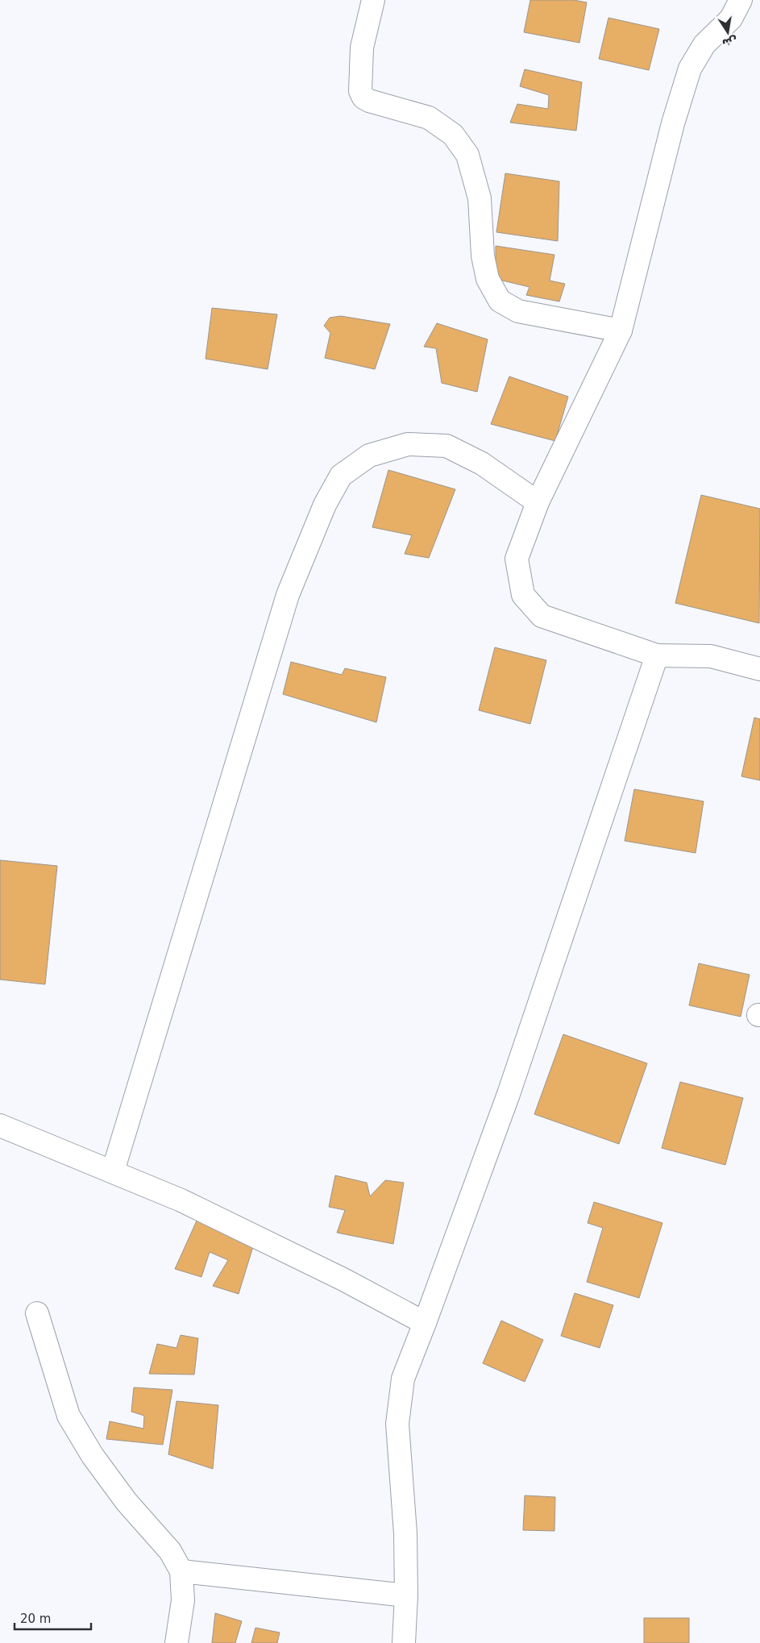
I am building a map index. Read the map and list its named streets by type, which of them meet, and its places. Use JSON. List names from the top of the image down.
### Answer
{
  "scale_bar": "20 m",
  "north": "bottom"
}
